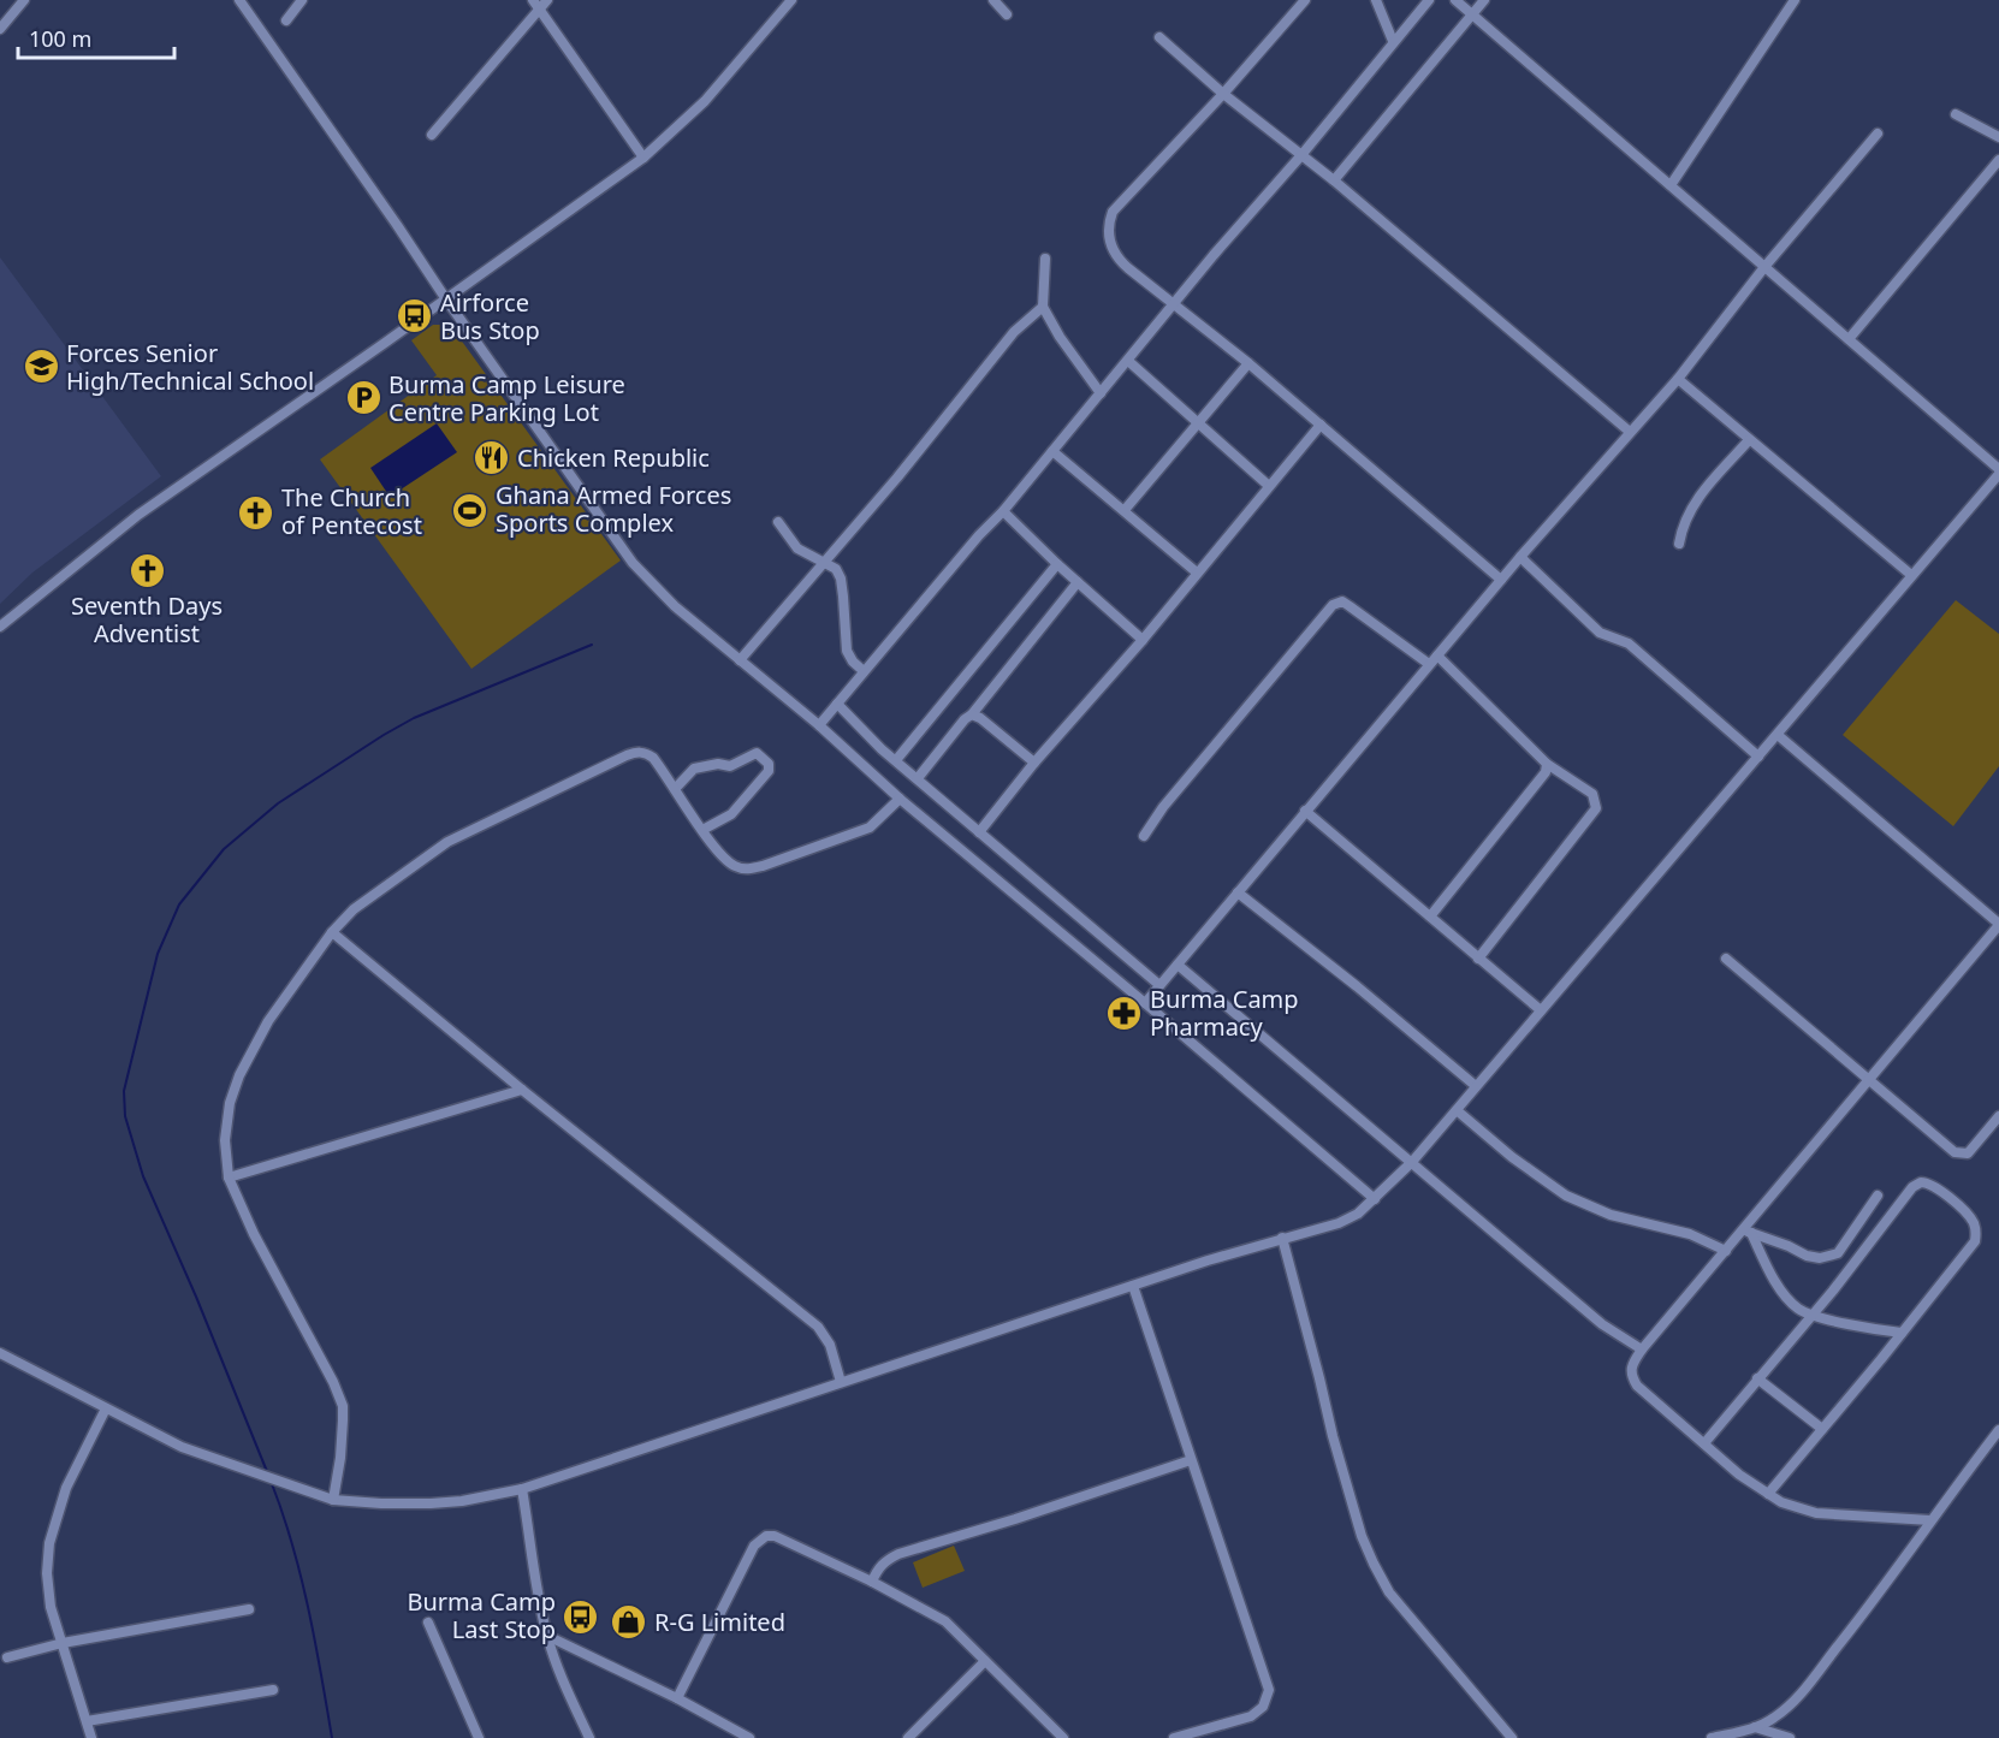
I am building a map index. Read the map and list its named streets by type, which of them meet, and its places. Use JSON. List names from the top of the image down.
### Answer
{
  "places": {
    "bus stop": ["Airforce Bus Stop", "Burma Camp Last Stop"],
    "school or university": ["Forces Senior High/Technical School"],
    "parking": ["Burma Camp Leisure Centre Parking Lot"],
    "restaurant": ["Chicken Republic"],
    "sports": ["Ghana Armed Forces Sports Complex"],
    "church": ["The Church of Pentecost", "Seventh Days Adventist"],
    "pharmacy": ["Burma Camp Pharmacy"],
    "shop": ["R-G Limited"]
  },
  "scale_bar": "100 m"
}
